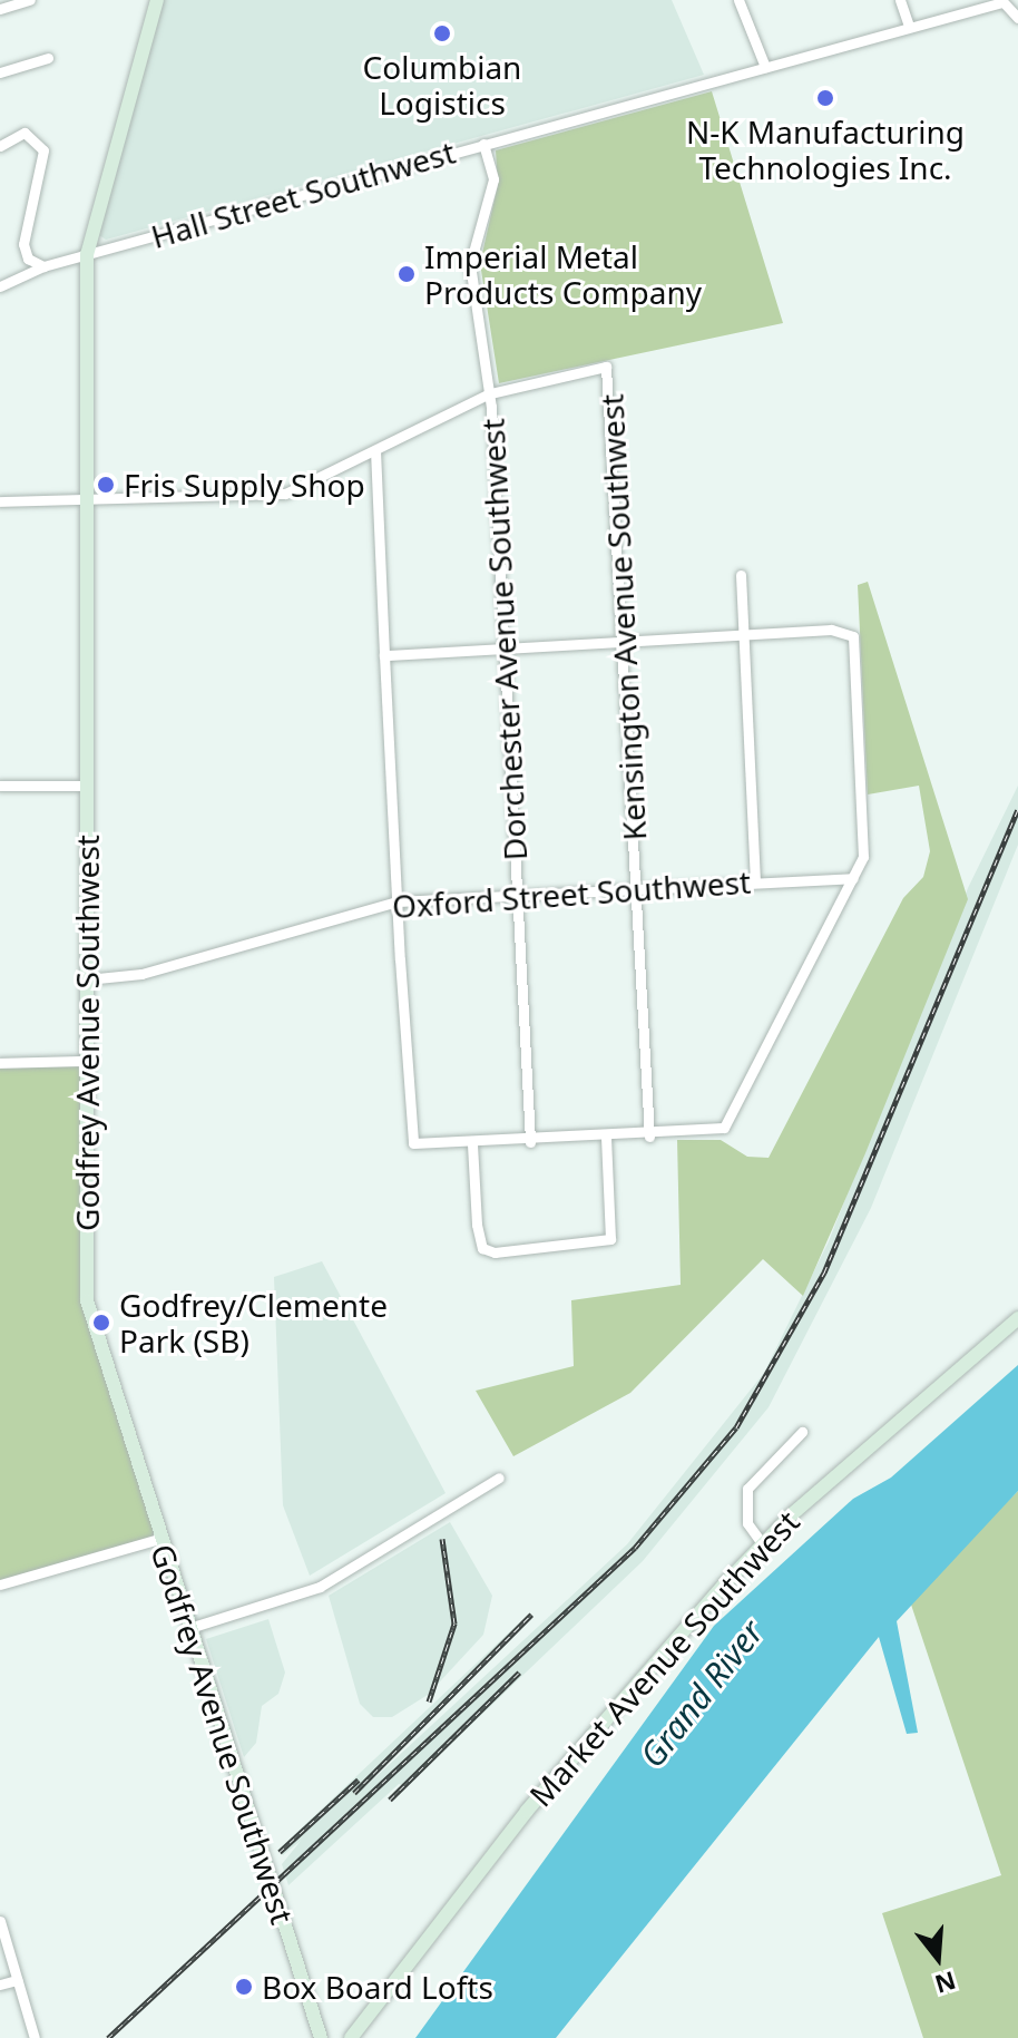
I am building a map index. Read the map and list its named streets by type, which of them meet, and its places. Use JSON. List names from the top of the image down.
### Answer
{
  "streets": {
    "main road": ["Godfrey Avenue Southwest", "Market Avenue Southwest"],
    "street": [
      "Hall Street Southwest",
      "Kensington Avenue Southwest",
      "Dorchester Avenue Southwest",
      "Oxford Street Southwest"
    ]
  },
  "crossings": [
    ["Hall Street Southwest", "Dorchester Avenue Southwest"],
    ["Hall Street Southwest", "Godfrey Avenue Southwest"],
    ["Kensington Avenue Southwest", "Dorchester Avenue Southwest"],
    ["Kensington Avenue Southwest", "Oxford Street Southwest"],
    ["Dorchester Avenue Southwest", "Oxford Street Southwest"],
    ["Oxford Street Southwest", "Godfrey Avenue Southwest"]
  ],
  "water": ["Grand River"],
  "places": [
    "Columbian Logistics",
    "N-K Manufacturing Technologies Inc.",
    "Imperial Metal Products Company",
    "Fris Supply Shop",
    "Godfrey/Clemente Park (SB)",
    "Box Board Lofts"
  ],
  "north": "bottom"
}
